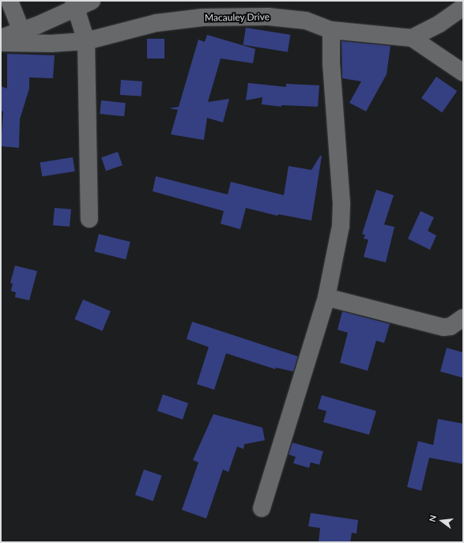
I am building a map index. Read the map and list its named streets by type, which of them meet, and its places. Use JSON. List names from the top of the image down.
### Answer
{
  "streets": {
    "street": ["Macauley Drive"]
  },
  "north": "left"
}
